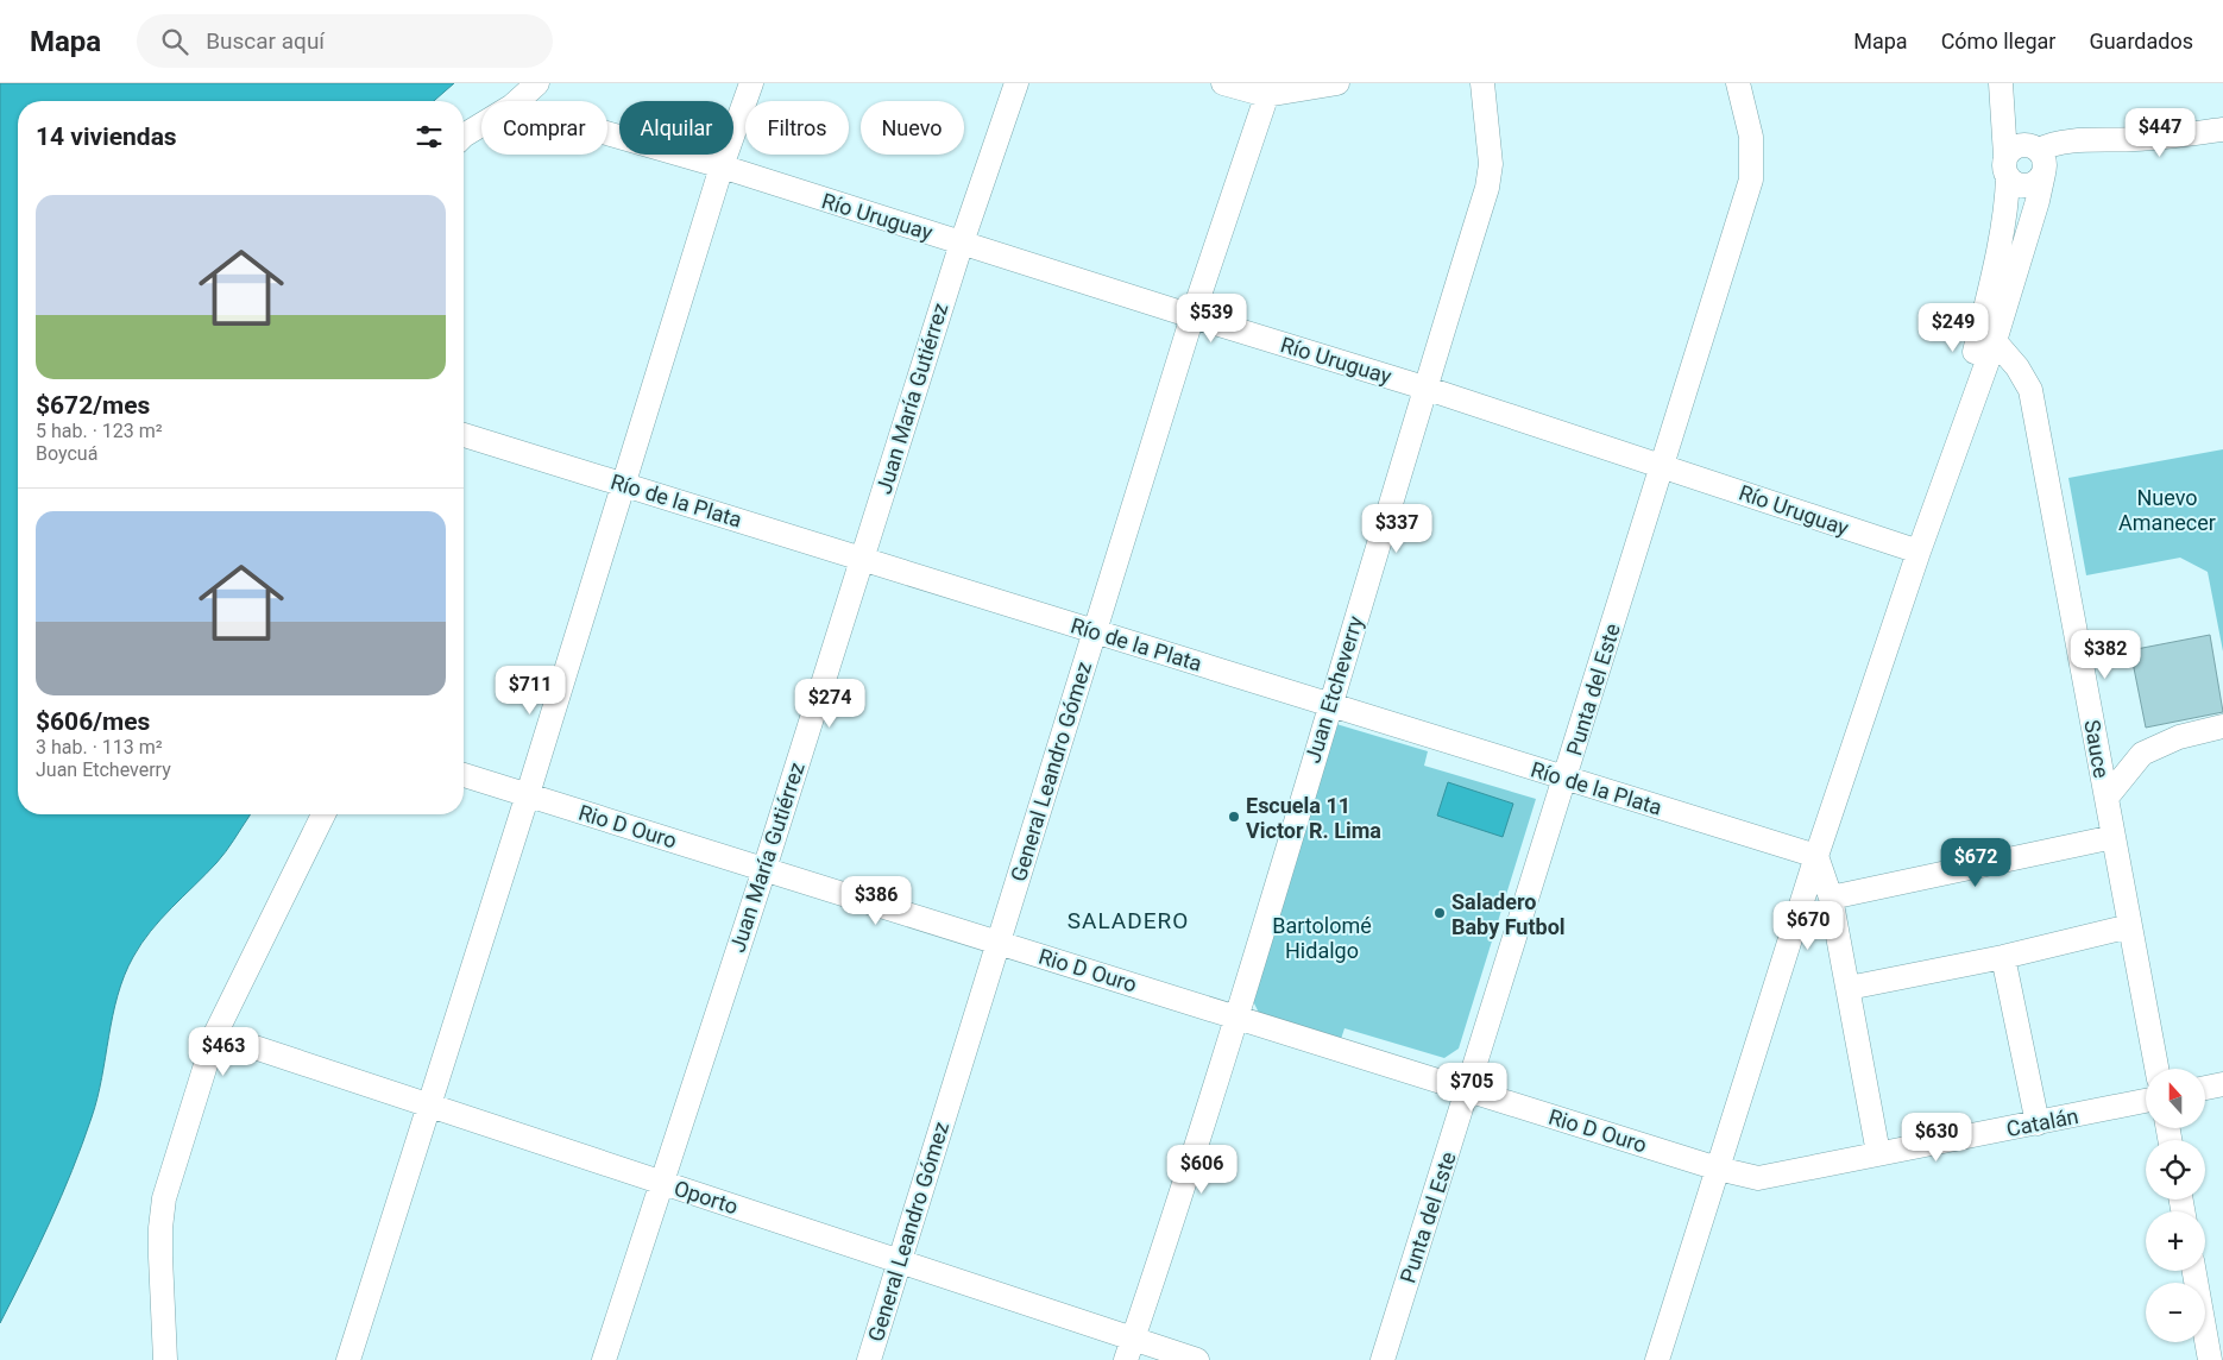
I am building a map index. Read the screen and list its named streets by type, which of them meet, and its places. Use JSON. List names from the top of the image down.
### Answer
{
  "streets": {
    "street": [
      "Río Uruguay",
      "Juan María Gutiérrez",
      "Río de la Plata",
      "Juan Etcheverry",
      "Punta del Este",
      "Sauce",
      "General Leandro Gómez",
      "Rio D Ouro",
      "Catalán",
      "Oporto"
    ]
  },
  "crossings": [
    ["Río Uruguay", "Juan María Gutiérrez"],
    ["Río Uruguay", "Juan Etcheverry"],
    ["Río Uruguay", "Punta del Este"],
    ["Río Uruguay", "General Leandro Gómez"],
    ["Juan María Gutiérrez", "Río de la Plata"],
    ["Juan María Gutiérrez", "Rio D Ouro"],
    ["Juan María Gutiérrez", "Oporto"],
    ["Río de la Plata", "Juan Etcheverry"],
    ["Río de la Plata", "Punta del Este"],
    ["Río de la Plata", "General Leandro Gómez"],
    ["Juan Etcheverry", "Rio D Ouro"],
    ["Juan Etcheverry", "Oporto"],
    ["Punta del Este", "Rio D Ouro"],
    ["General Leandro Gómez", "Rio D Ouro"],
    ["General Leandro Gómez", "Oporto"],
    ["Rio D Ouro", "Catalán"]
  ],
  "districts": ["SALADERO"],
  "parks": ["Nuevo Amanecer", "Bartolomé Hidalgo"],
  "places": ["Escuela 11 Victor R. Lima", "Saladero Baby Futbol"],
  "north": "top",
  "page": {
    "header": "Mapa",
    "search": "Buscar aquí",
    "nav": ["Mapa", "Cómo llegar", "Guardados"],
    "chip": [
      "Comprar",
      "Alquilar",
      "Filtros",
      "Nuevo"
    ],
    "heading": "14 viviendas",
    "price": [
      "$447",
      "$539",
      "$249",
      "$337",
      "$382",
      "$711",
      "$274",
      "$672",
      "$386",
      "$670",
      "$463",
      "$705",
      "$630",
      "$606"
    ],
    "list": [
      {
        "name": "$672/mes",
        "note": "5 hab. · 123 m² · Boycuá"
      },
      {
        "name": "$606/mes",
        "note": "3 hab. · 113 m² · Juan Etcheverry"
      }
    ],
    "map_buttons": ["+", "−"]
  }
}
